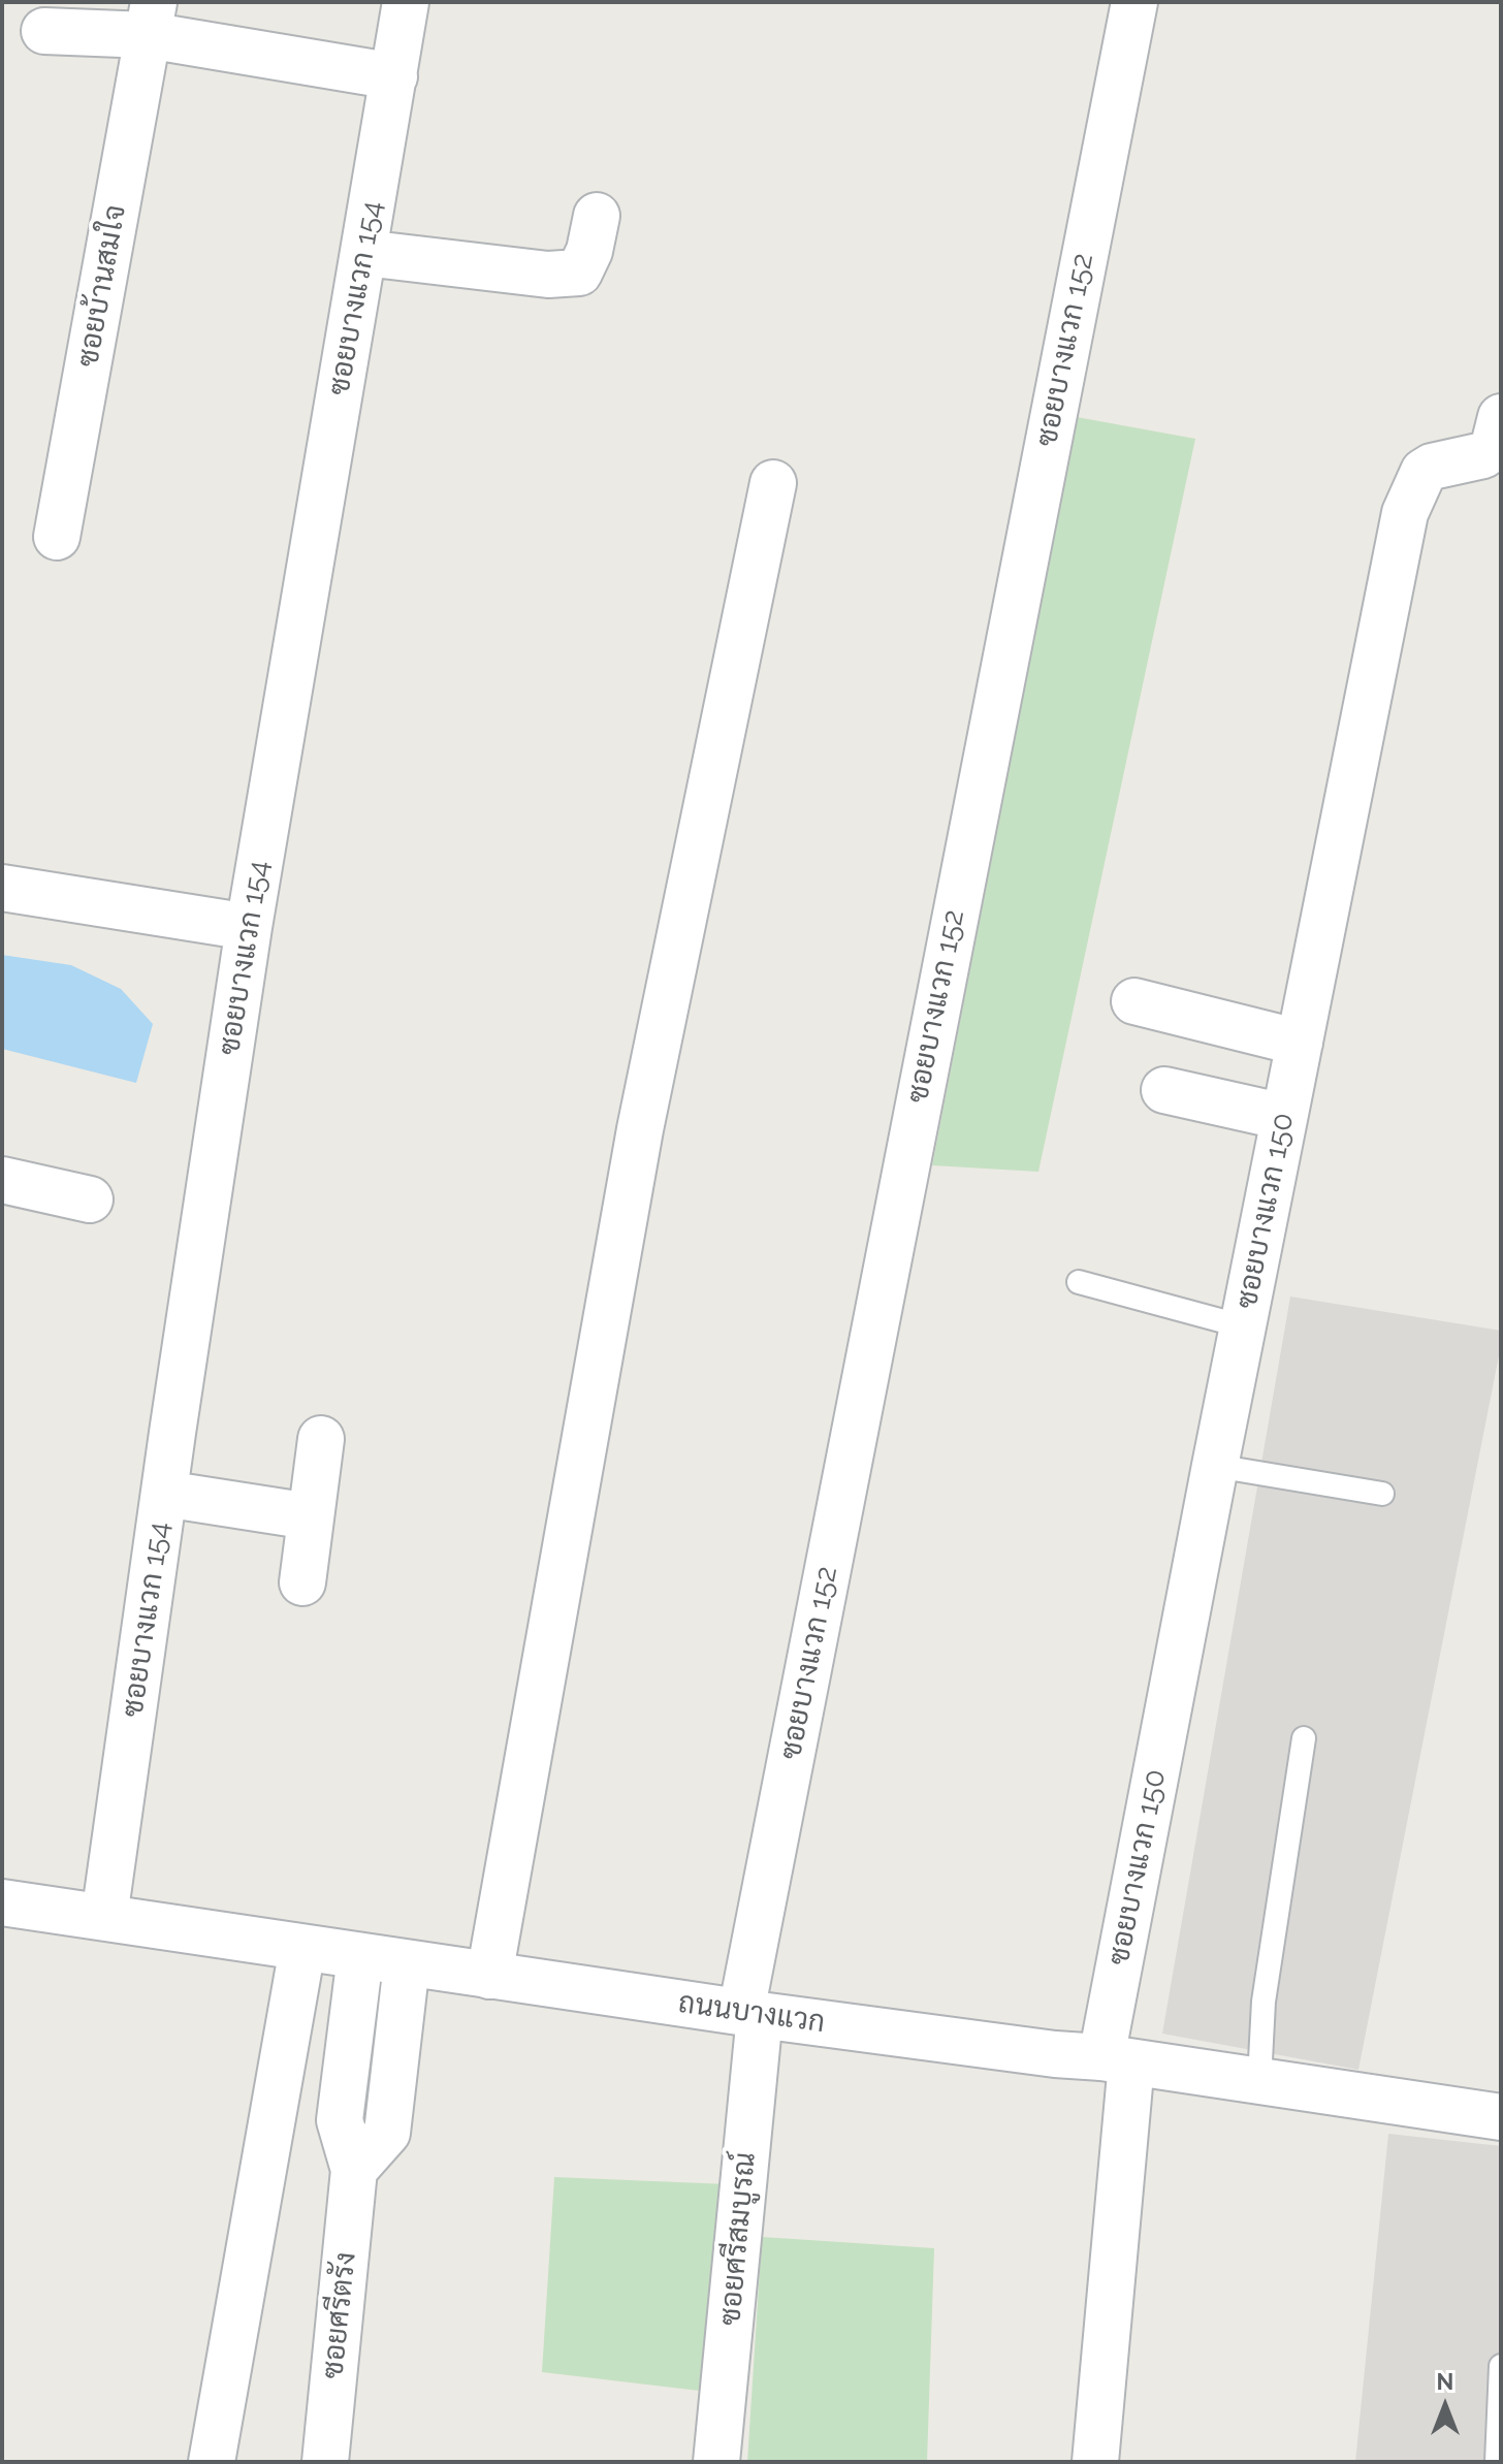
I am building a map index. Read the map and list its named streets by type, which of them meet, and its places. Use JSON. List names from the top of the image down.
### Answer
{
  "streets": {
    "street": [
      "ซอยบ้านสมใจ",
      "ซอยบางแวก 154",
      "ซอยบางแวก 152",
      "ซอยบางแวก 150",
      "ถนนบางแวก",
      "ซอยศรีสมบูรณ์",
      "ซอยศรีตรัง"
    ]
  },
  "crossings": [
    ["ซอยบางแวก 154", "ถนนบางแวก"],
    ["ซอยบางแวก 152", "ถนนบางแวก"],
    ["ซอยบางแวก 152", "ซอยศรีสมบูรณ์"],
    ["ซอยบางแวก 150", "ถนนบางแวก"],
    ["ถนนบางแวก", "ซอยศรีสมบูรณ์"],
    ["ถนนบางแวก", "ซอยศรีตรัง"]
  ],
  "north": "top"
}
